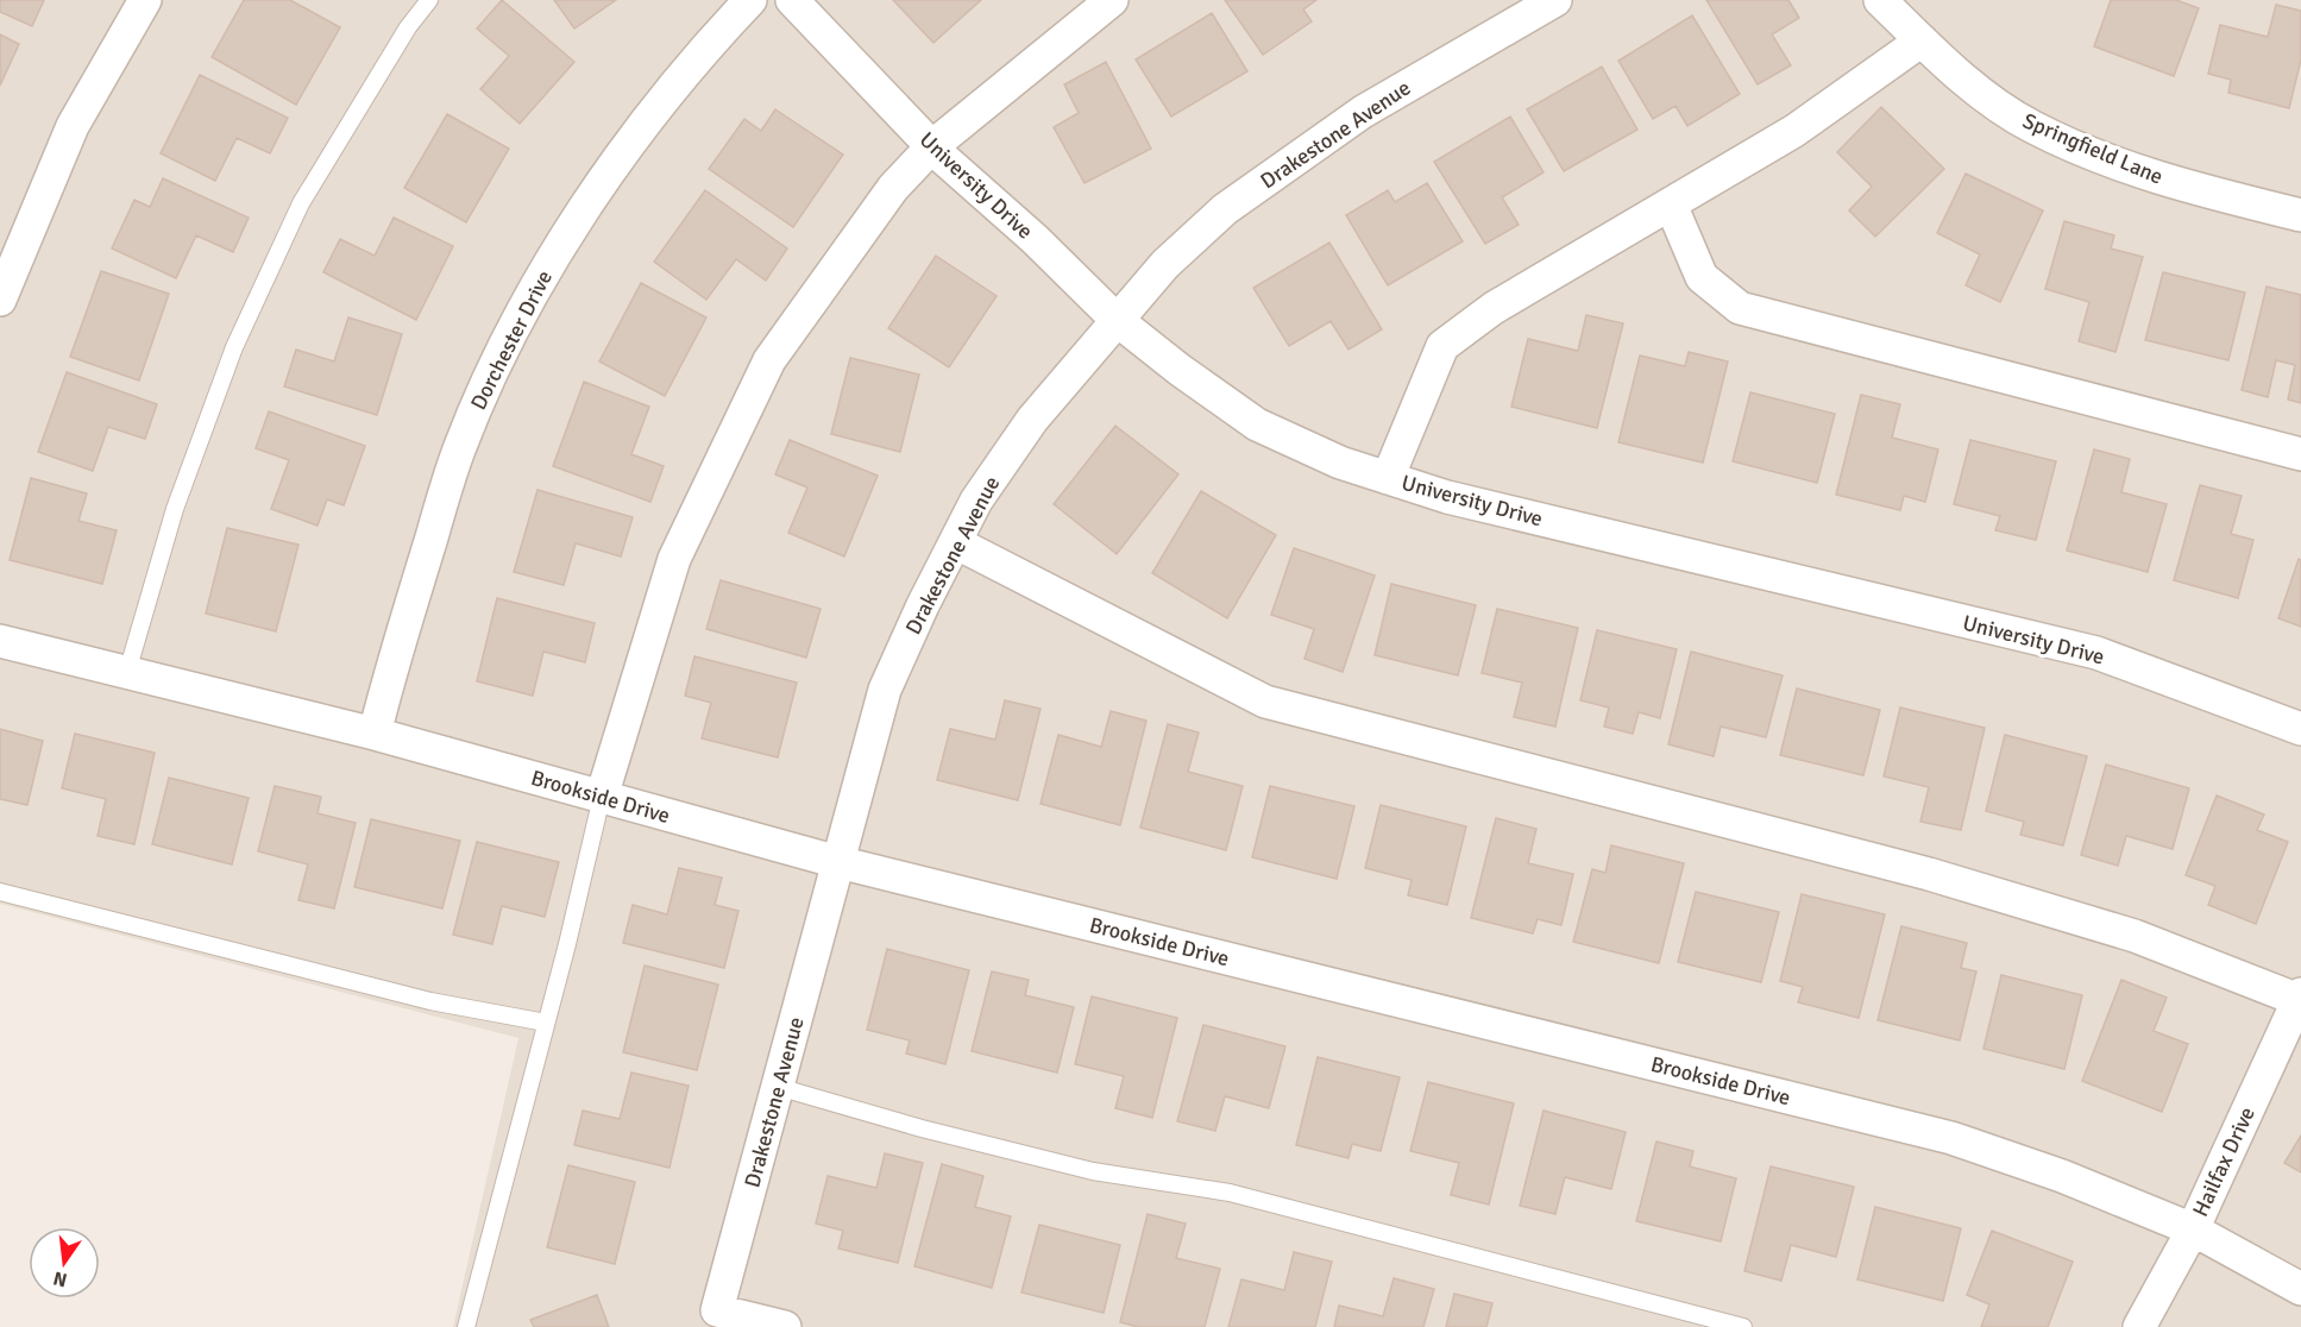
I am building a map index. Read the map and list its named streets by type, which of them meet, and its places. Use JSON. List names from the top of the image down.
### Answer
{
  "streets": {
    "street": [
      "Drakestone Avenue",
      "Springfield Lane",
      "University Drive",
      "Dorchester Drive",
      "Brookside Drive",
      "Hailfax Drive"
    ]
  },
  "crossings": [
    ["Drakestone Avenue", "University Drive"],
    ["Drakestone Avenue", "Brookside Drive"],
    ["Dorchester Drive", "Brookside Drive"],
    ["Brookside Drive", "Hailfax Drive"]
  ],
  "north": "bottom"
}
